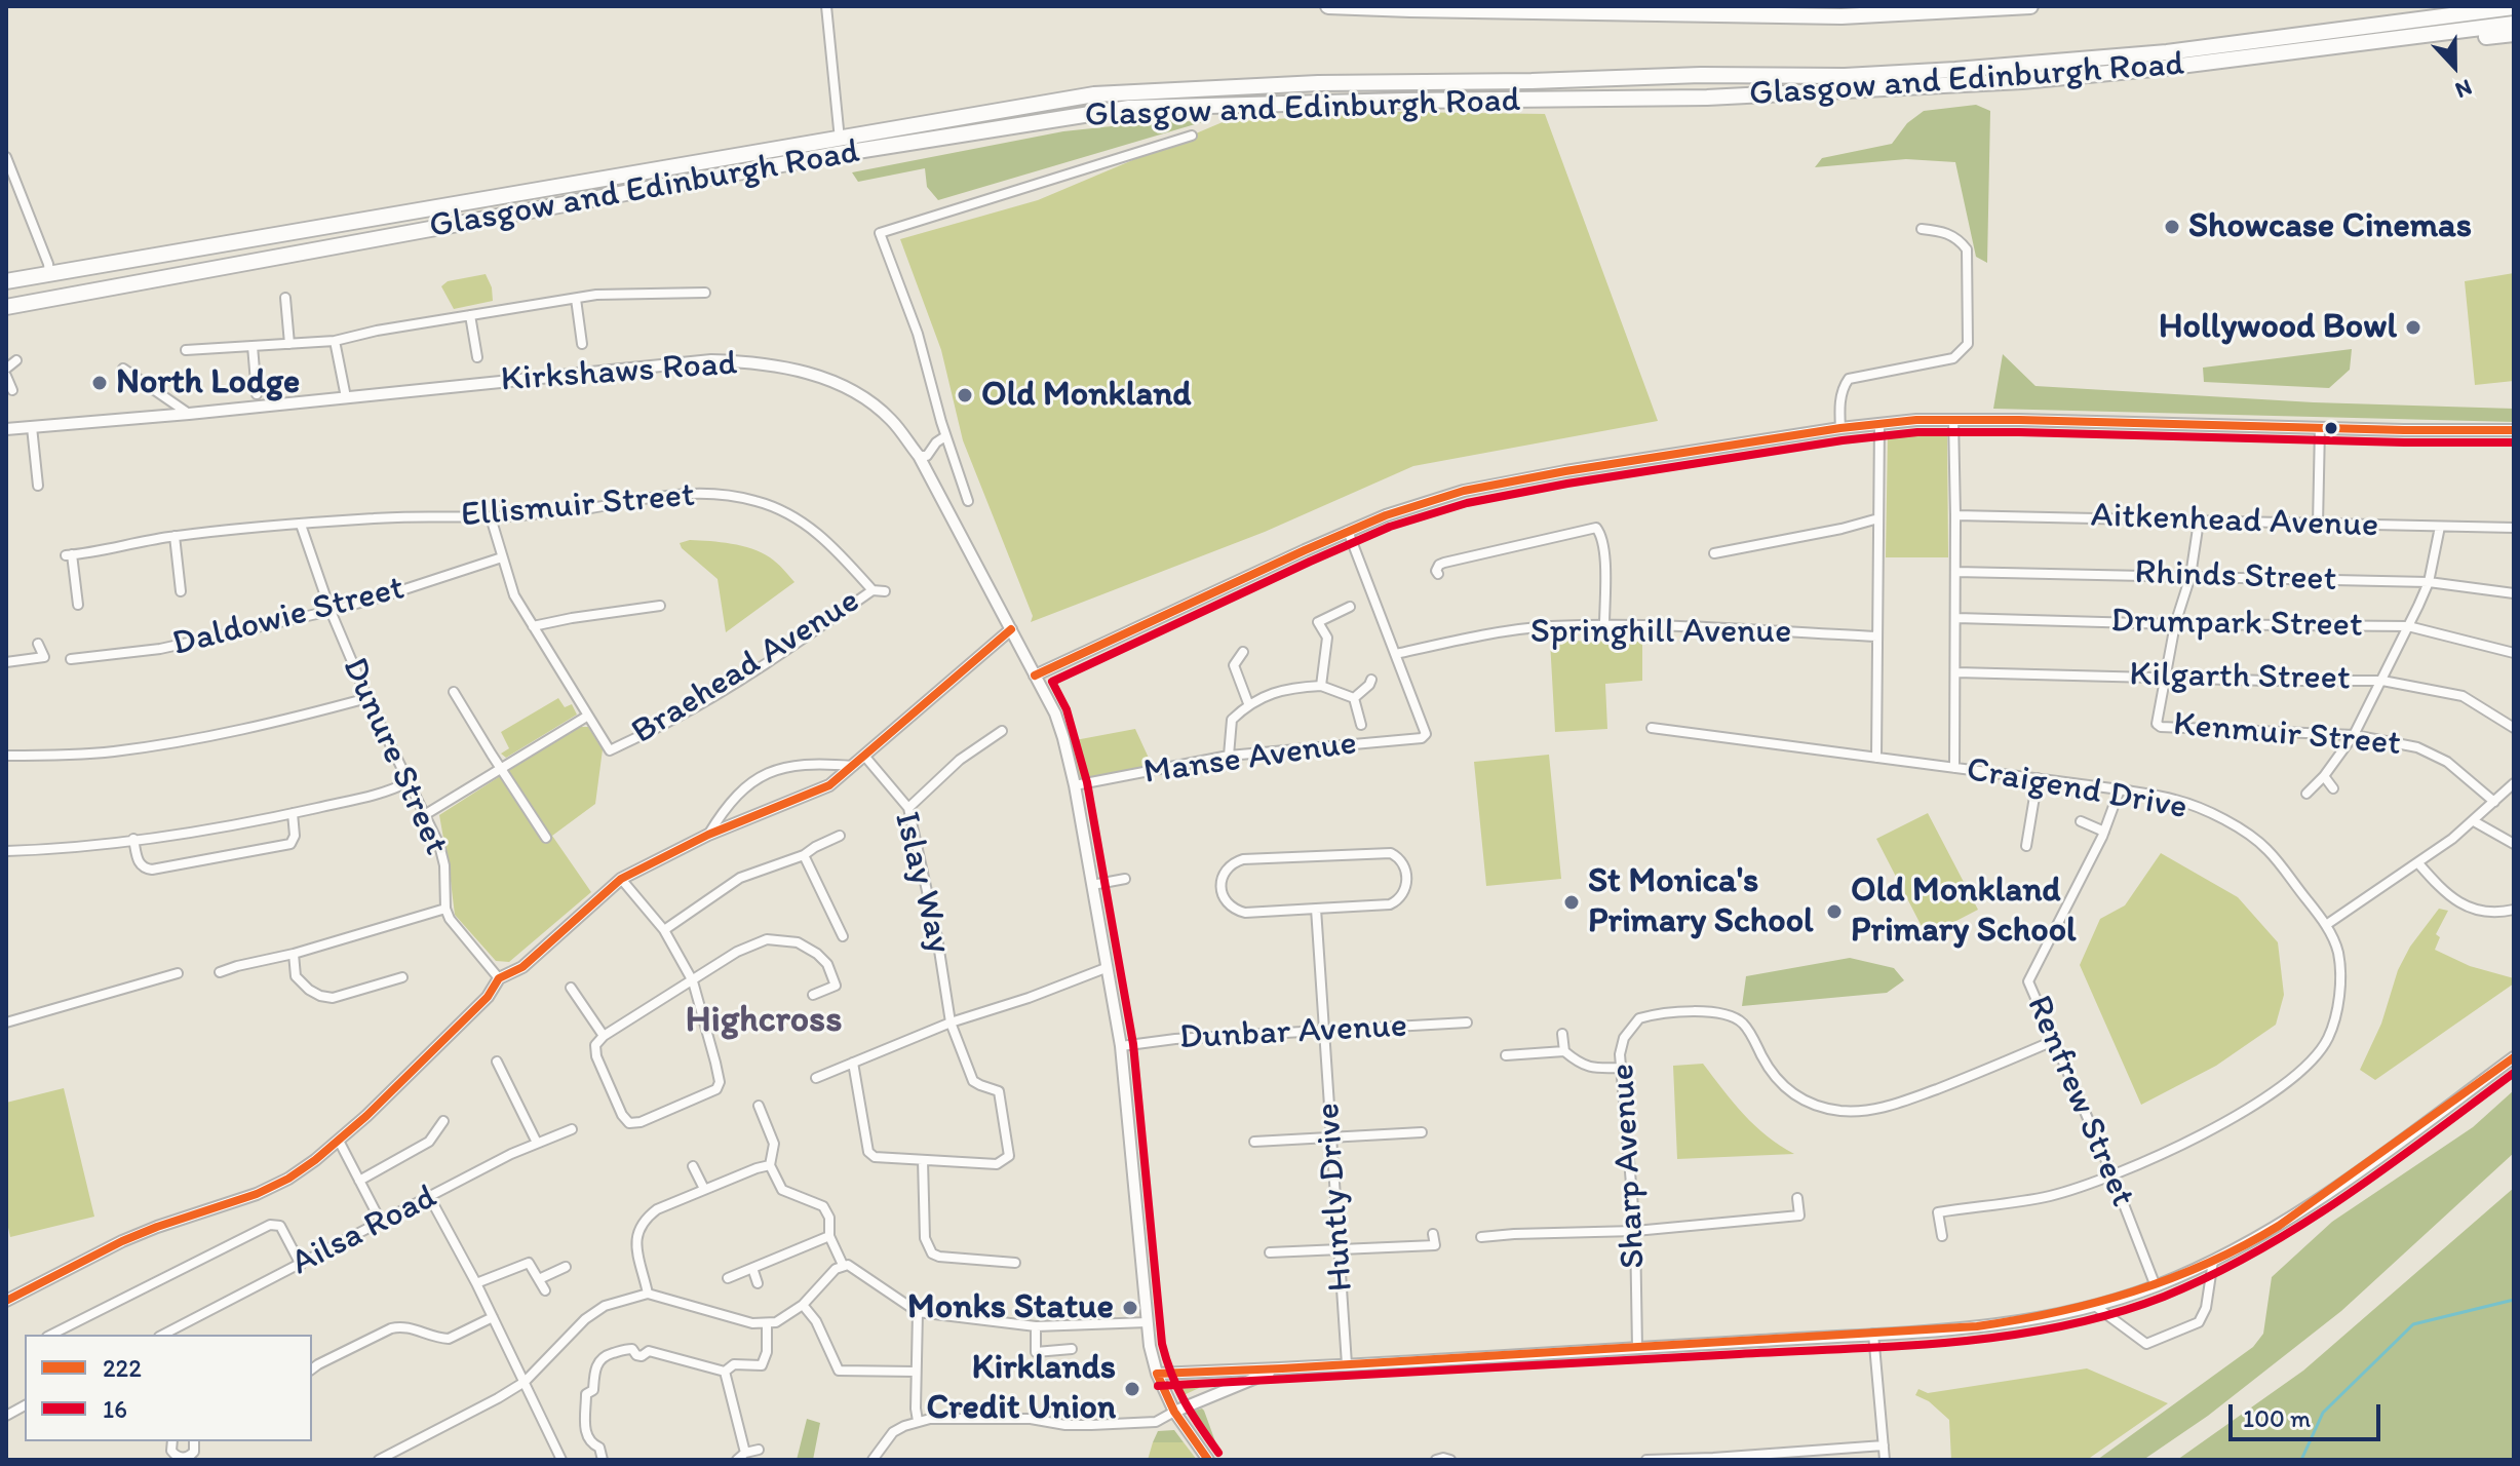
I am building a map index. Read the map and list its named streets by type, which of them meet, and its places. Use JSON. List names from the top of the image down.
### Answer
{
  "streets": {
    "highway": ["Glasgow and Edinburgh Road"],
    "street": [
      "Kirkshaws Road",
      "Ellismuir Street",
      "Aitkenhead Avenue",
      "Rhinds Street",
      "Daldowie Street",
      "Drumpark Street",
      "Springhill Avenue",
      "Braehead Avenue",
      "Kilgarth Street",
      "Kenmuir Street",
      "Dunure Street",
      "Manse Avenue",
      "Craigend Drive",
      "Islay Way",
      "Dunbar Avenue",
      "Renfrew Street",
      "Sharp Avenue",
      "Huntly Drive",
      "Ailsa Road"
    ]
  },
  "crossings": [
    ["Kirkshaws Road", "Manse Avenue"],
    ["Kirkshaws Road", "Dunbar Avenue"],
    ["Ellismuir Street", "Braehead Avenue"],
    ["Ellismuir Street", "Dunure Street"],
    ["Daldowie Street", "Dunure Street"],
    ["Springhill Avenue", "Manse Avenue"],
    ["Kilgarth Street", "Kenmuir Street"],
    ["Craigend Drive", "Renfrew Street"],
    ["Dunbar Avenue", "Huntly Drive"],
    ["Renfrew Street", "Sharp Avenue"]
  ],
  "districts": ["Highcross"],
  "places": [
    "Showcase Cinemas",
    "Hollywood Bowl",
    "North Lodge",
    "Old Monkland",
    "St Monica's Primary School",
    "Old Monkland Primary School",
    "Monks Statue",
    "Kirklands Credit Union"
  ],
  "lines": ["transit line 222", "transit line 16"],
  "legend": ["222", "16"],
  "scale_bar": "100 m",
  "north": "bottom"
}
